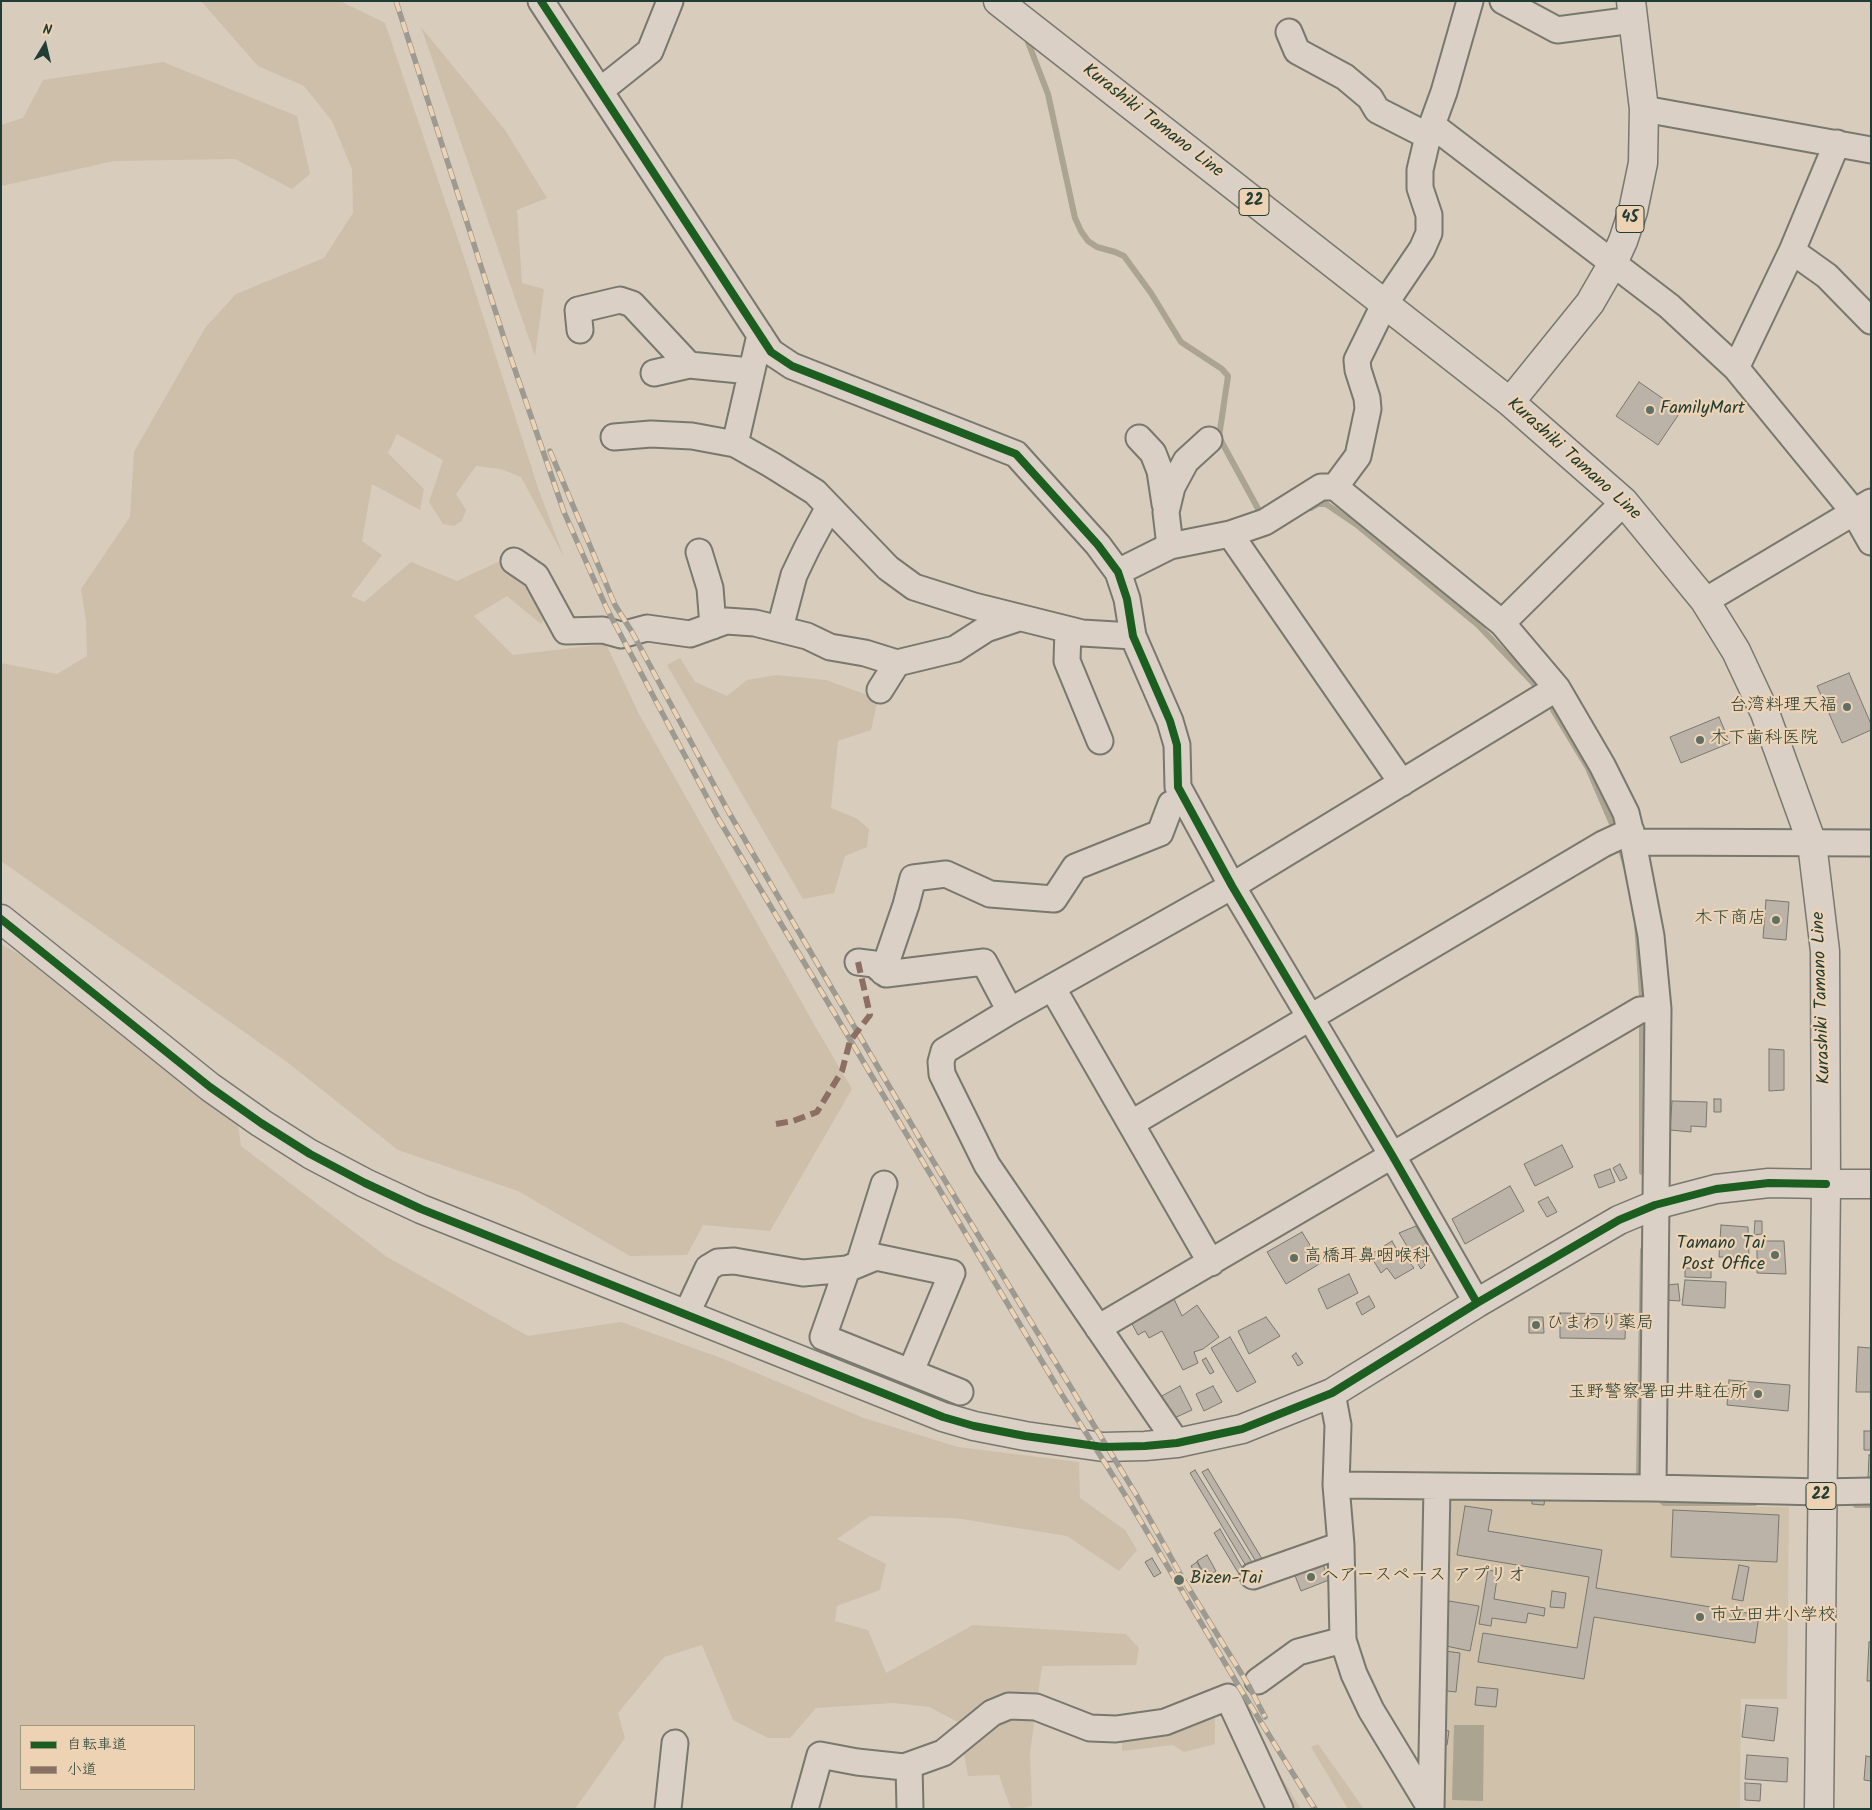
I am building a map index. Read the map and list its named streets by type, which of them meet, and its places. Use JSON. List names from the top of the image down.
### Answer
{
  "streets": {
    "main road": ["Kurashiki Tamano Line", "22", "45"]
  },
  "crossings": [
    ["Kurashiki Tamano Line", "45"]
  ],
  "places": [
    "FamilyMart",
    "台湾料理天福",
    "木下歯科医院",
    "木下商店",
    "Tamano Tai Post Office",
    "高橋耳鼻咽喉科",
    "ひまわり薬局",
    "玉野警察署田井駐在所",
    "ヘアースペース アプリオ",
    "Bizen-Tai",
    "市立田井小学校"
  ],
  "legend": ["自転車道", "小道"],
  "north": "top"
}
